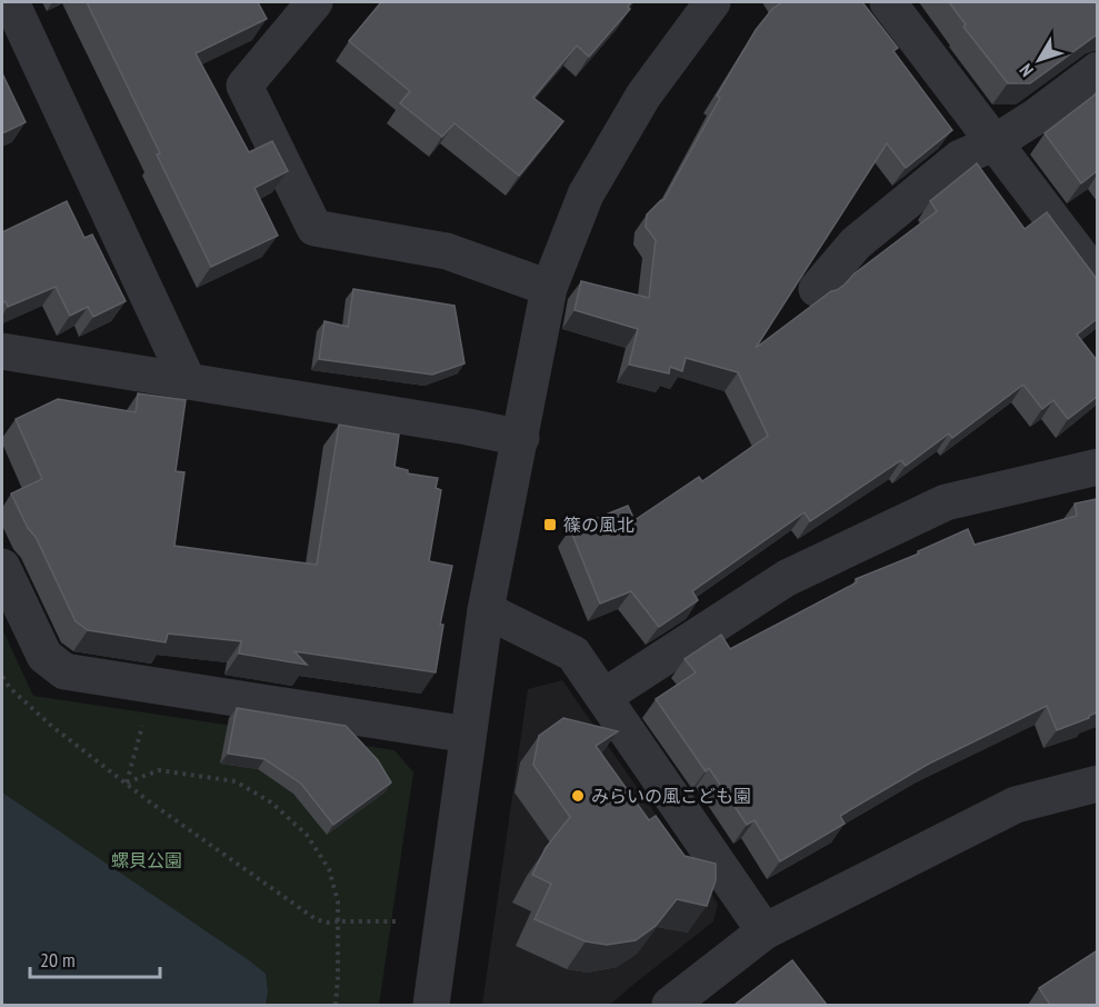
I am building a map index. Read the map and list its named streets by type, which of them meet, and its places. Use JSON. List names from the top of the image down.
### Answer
{
  "parks": ["螺貝公園"],
  "places": {
    "transit": ["篠の風北"],
    "other": ["みらいの風こども園"]
  },
  "scale_bar": "20 m",
  "north": "bottom left"
}
